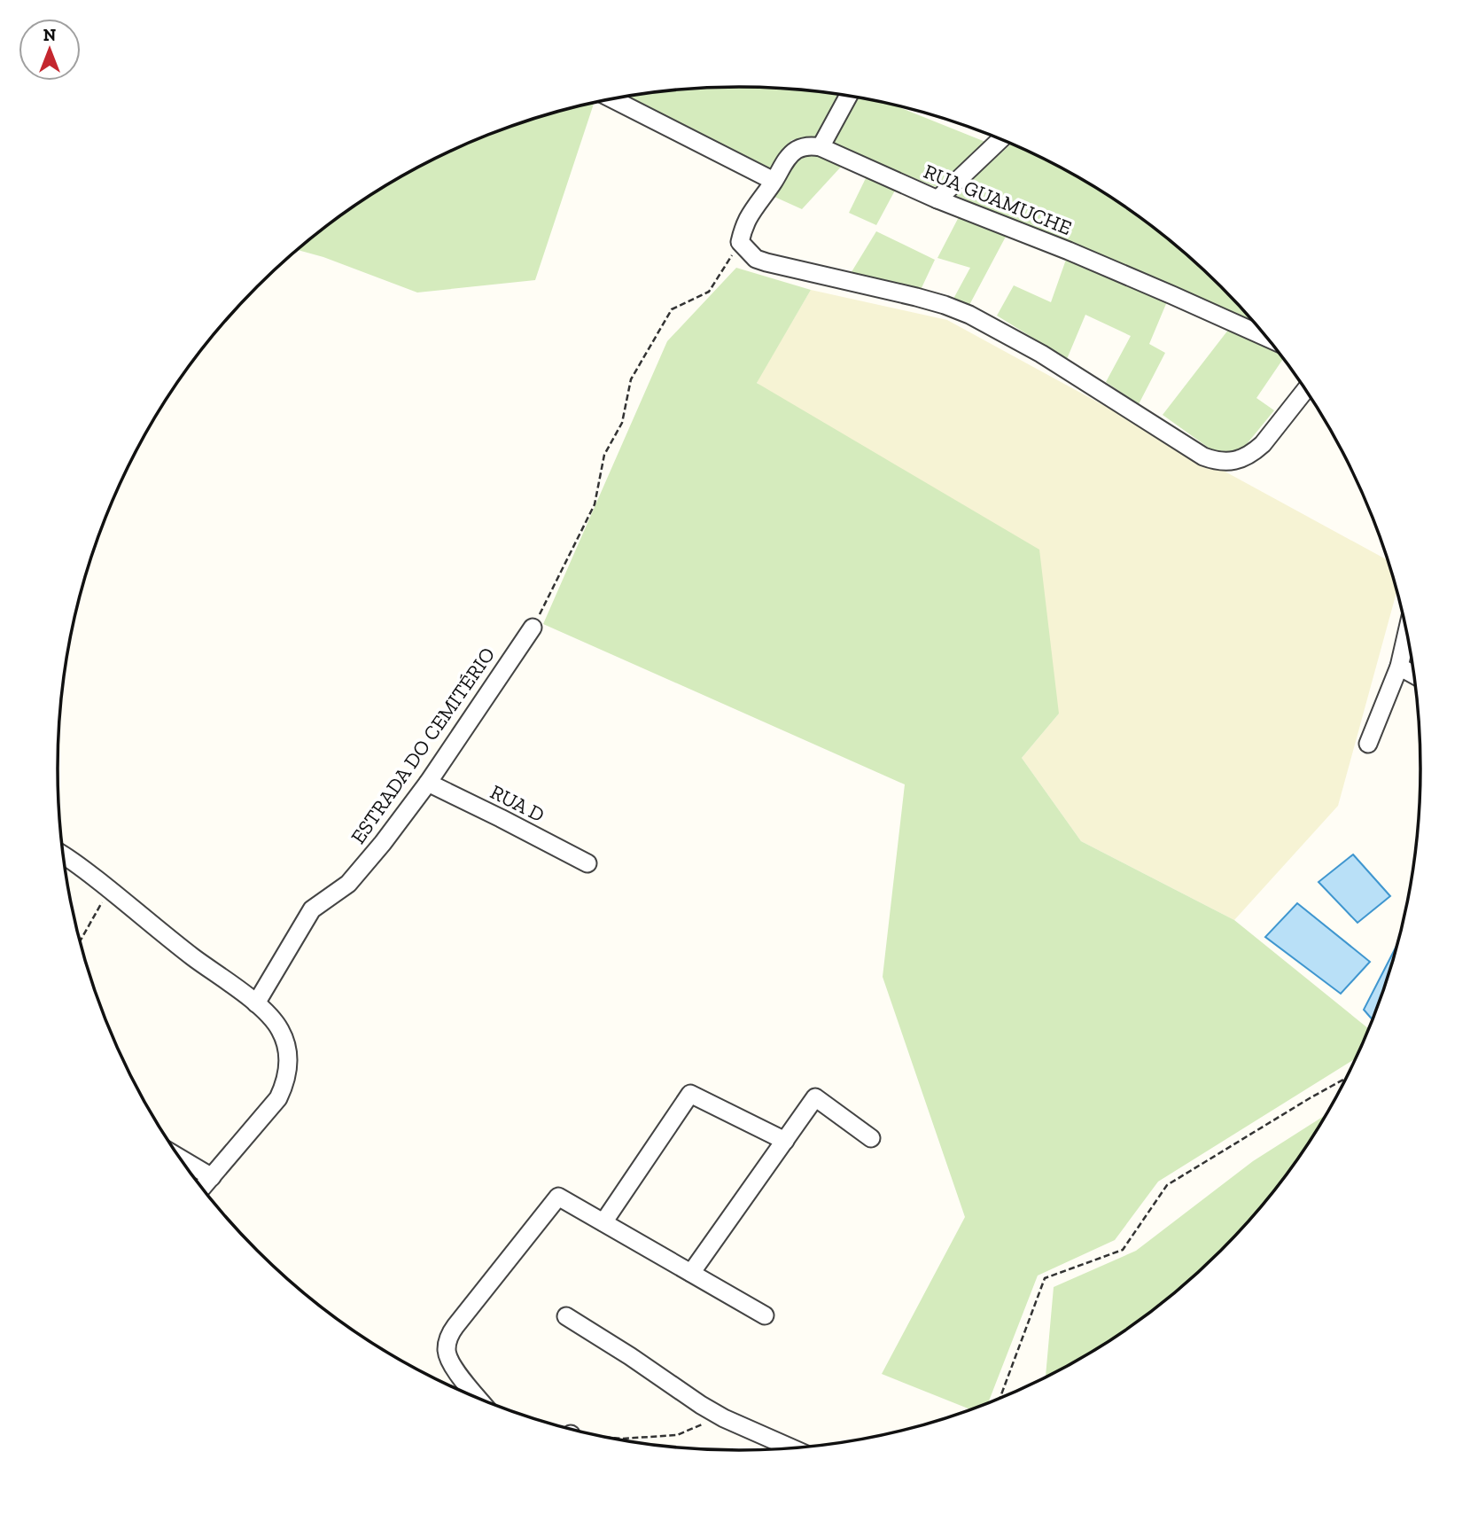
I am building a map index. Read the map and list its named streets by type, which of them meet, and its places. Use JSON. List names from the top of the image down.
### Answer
{
  "streets": {
    "street": ["RUA GUAMUCHE", "ESTRADA DO CEMITÉRIO", "RUA D"]
  },
  "crossings": [
    ["ESTRADA DO CEMITÉRIO", "RUA D"]
  ],
  "north": "top"
}
